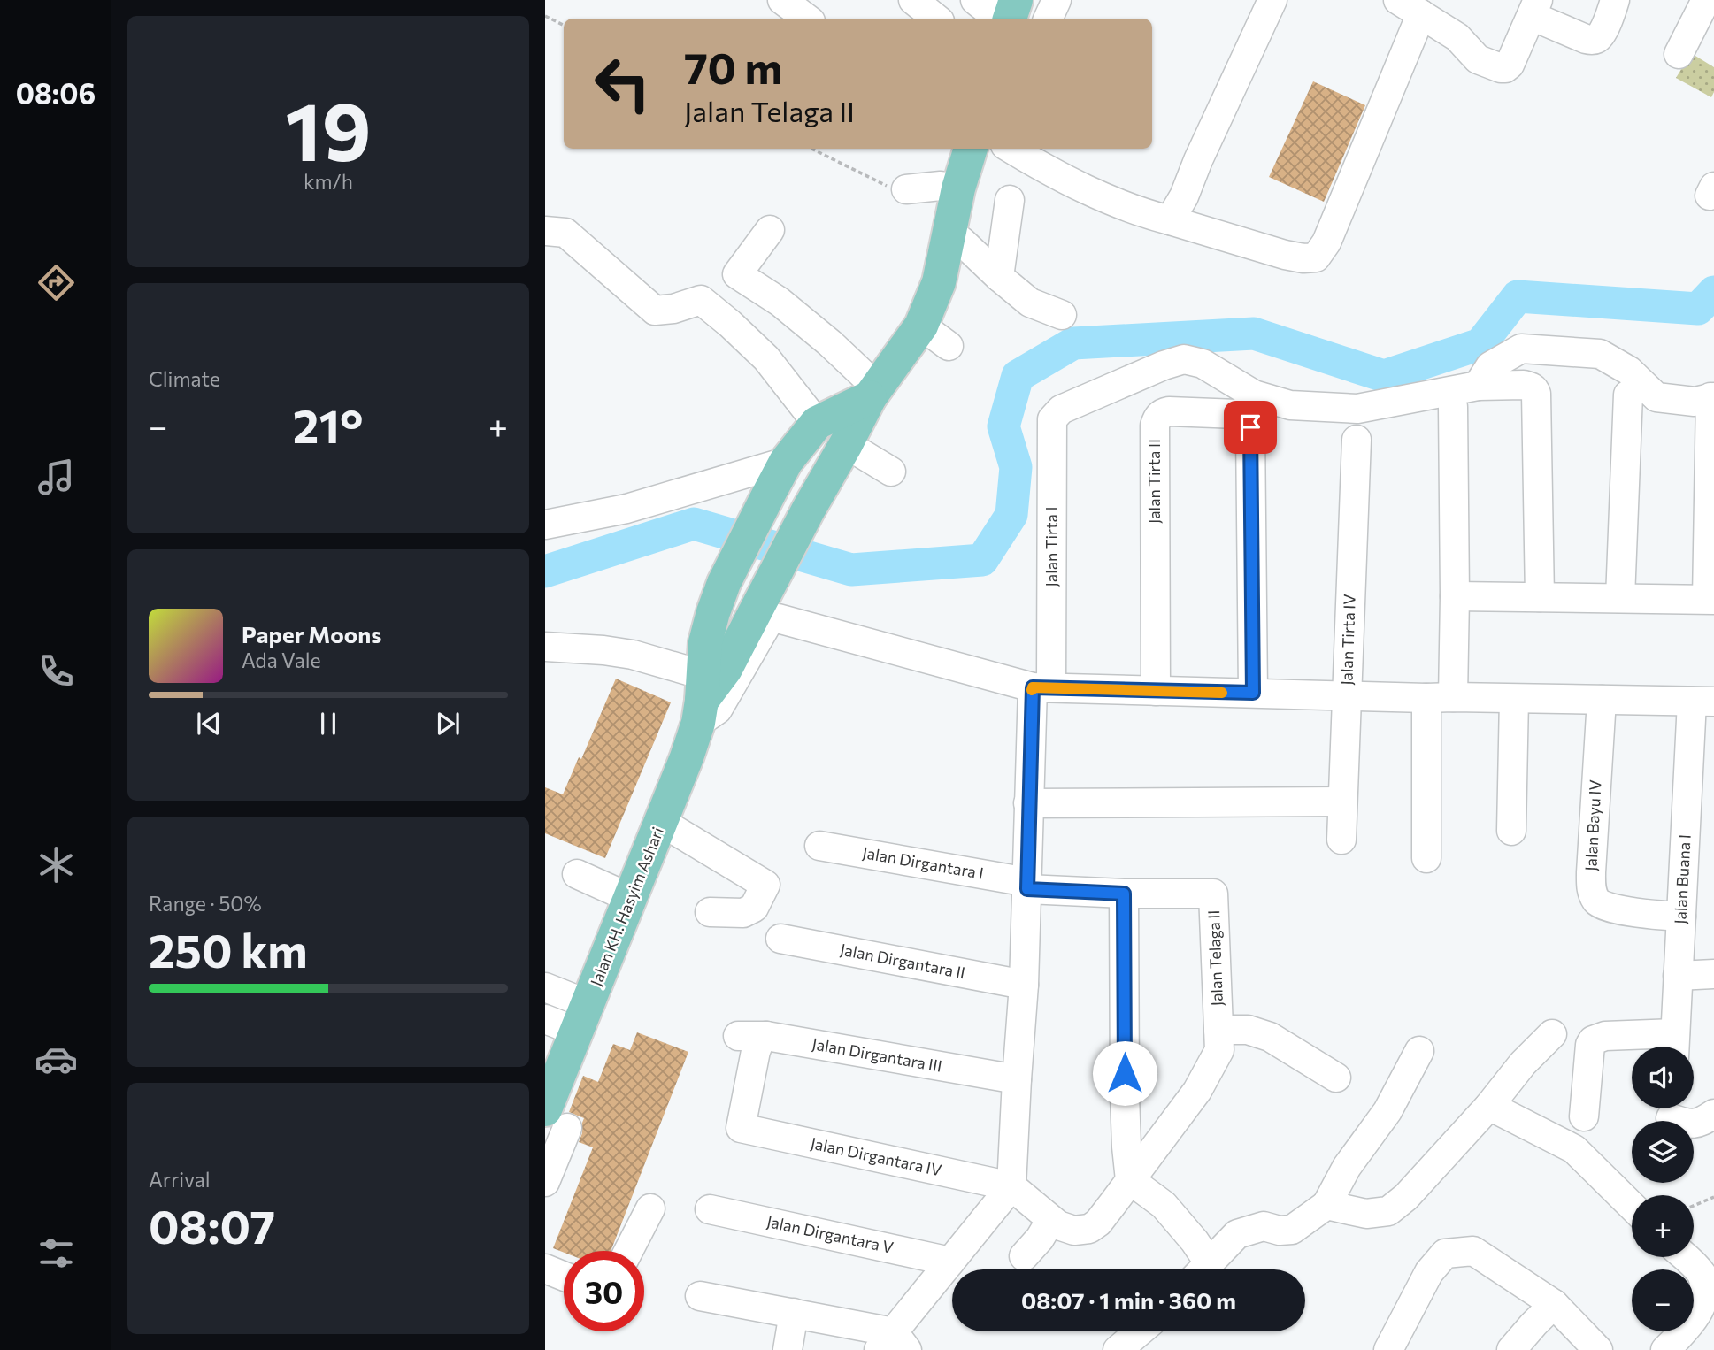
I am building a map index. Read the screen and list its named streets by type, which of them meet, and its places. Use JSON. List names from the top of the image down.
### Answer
{
  "streets": {
    "main road": ["Jalan KH. Hasyim Ashari"],
    "street": [
      "Jalan Tirta II",
      "Jalan Tirta I",
      "Jalan Tirta IV",
      "Jalan Bayu IV",
      "Jalan Dirgantara I",
      "Jalan Buana I",
      "Jalan Telaga II",
      "Jalan Dirgantara II",
      "Jalan Dirgantara III",
      "Jalan Dirgantara IV",
      "Jalan Dirgantara V"
    ]
  },
  "crossings": [
    ["Jalan Tirta I", "Jalan Dirgantara I"],
    ["Jalan Tirta I", "Jalan Telaga II"],
    ["Jalan Tirta I", "Jalan Dirgantara II"],
    ["Jalan Tirta I", "Jalan Dirgantara III"],
    ["Jalan Tirta I", "Jalan Dirgantara IV"],
    ["Jalan Bayu IV", "Jalan Buana I"],
    ["Jalan Dirgantara I", "Jalan Telaga II"],
    ["Jalan Dirgantara III", "Jalan Dirgantara IV"]
  ],
  "page": {
    "tabs": "08:06",
    "tile": [
      ["19", "km/h"],
      "Climate",
      ["Range · 50%", "250 km"],
      ["Arrival", "08:07"]
    ],
    "turn": ["70 m", "Jalan Telaga II"],
    "heat": ["−", "21°", "+"],
    "song": ["Paper Moons", "Ada Vale"],
    "map_buttons": ["+", "−"],
    "limit": "30",
    "trip": "08:07 · 1 min · 360 m"
  }
}
